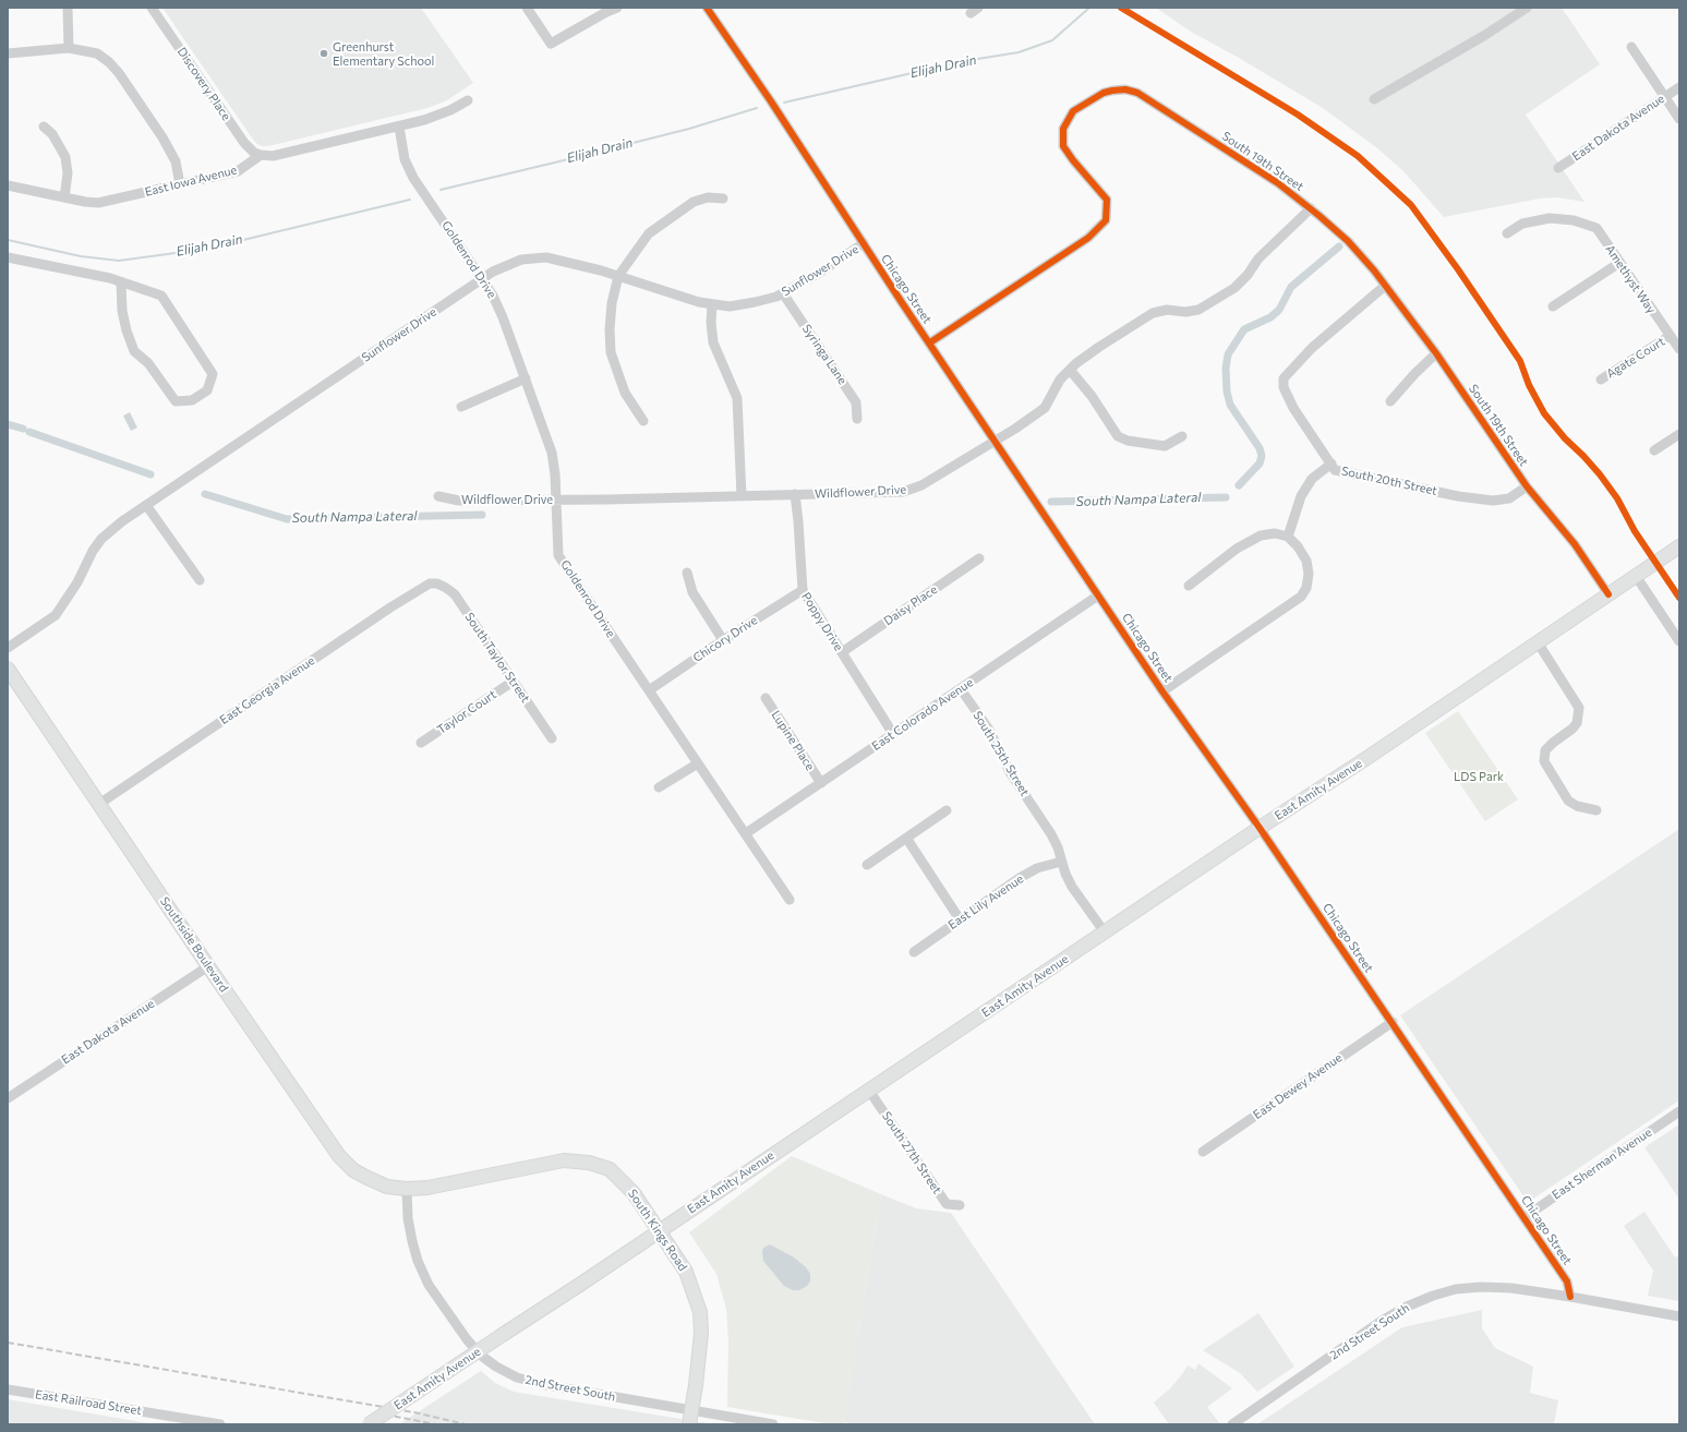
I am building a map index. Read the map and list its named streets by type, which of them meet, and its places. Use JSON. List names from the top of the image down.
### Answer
{
  "streets": {
    "main road": ["East Amity Avenue", "Southside Boulevard", "South Kings Road"],
    "street": [
      "Discovery Place",
      "East Dakota Avenue",
      "South 19th Street",
      "East Iowa Avenue",
      "Goldenrod Drive",
      "Sunflower Drive",
      "Amethyst Way",
      "Chicago Street",
      "Syringa Lane",
      "Agate Court",
      "South 20th Street",
      "Wildflower Drive",
      "Daisy Place",
      "Poppy Drive",
      "Chicory Drive",
      "South Taylor Street",
      "East Georgia Avenue",
      "Taylor Court",
      "East Colorado Avenue",
      "Lupine Place",
      "South 25th Street",
      "East Lily Avenue",
      "East Dewey Avenue",
      "South 27th Street",
      "East Sherman Avenue",
      "2nd Street South",
      "East Railroad Street"
    ]
  },
  "crossings": [
    ["Discovery Place", "East Iowa Avenue"],
    ["East Dakota Avenue", "Southside Boulevard"],
    ["South 19th Street", "Chicago Street"],
    ["South 19th Street", "South 20th Street"],
    ["South 19th Street", "Wildflower Drive"],
    ["South 19th Street", "East Amity Avenue"],
    ["Goldenrod Drive", "Sunflower Drive"],
    ["Goldenrod Drive", "Wildflower Drive"],
    ["Goldenrod Drive", "Chicory Drive"],
    ["Goldenrod Drive", "East Colorado Avenue"],
    ["Sunflower Drive", "Chicago Street"],
    ["Sunflower Drive", "Syringa Lane"],
    ["Amethyst Way", "Agate Court"],
    ["Chicago Street", "Wildflower Drive"],
    ["Chicago Street", "East Colorado Avenue"],
    ["Chicago Street", "East Amity Avenue"],
    ["Chicago Street", "East Dewey Avenue"],
    ["Chicago Street", "East Sherman Avenue"],
    ["Chicago Street", "2nd Street South"],
    ["Wildflower Drive", "Poppy Drive"],
    ["Daisy Place", "Poppy Drive"],
    ["Poppy Drive", "Chicory Drive"],
    ["Poppy Drive", "East Colorado Avenue"],
    ["South Taylor Street", "East Georgia Avenue"],
    ["South Taylor Street", "Taylor Court"],
    ["East Georgia Avenue", "Southside Boulevard"],
    ["East Colorado Avenue", "Lupine Place"],
    ["East Colorado Avenue", "South 25th Street"],
    ["South 25th Street", "East Amity Avenue"],
    ["South 25th Street", "East Lily Avenue"],
    ["East Amity Avenue", "South 27th Street"],
    ["East Amity Avenue", "South Kings Road"],
    ["Southside Boulevard", "South Kings Road"],
    ["Southside Boulevard", "2nd Street South"],
    ["South Kings Road", "2nd Street South"]
  ],
  "water": ["Elijah Drain", "South Nampa Lateral"],
  "parks": ["LDS Park"],
  "places": ["Greenhurst Elementary School"]
}
